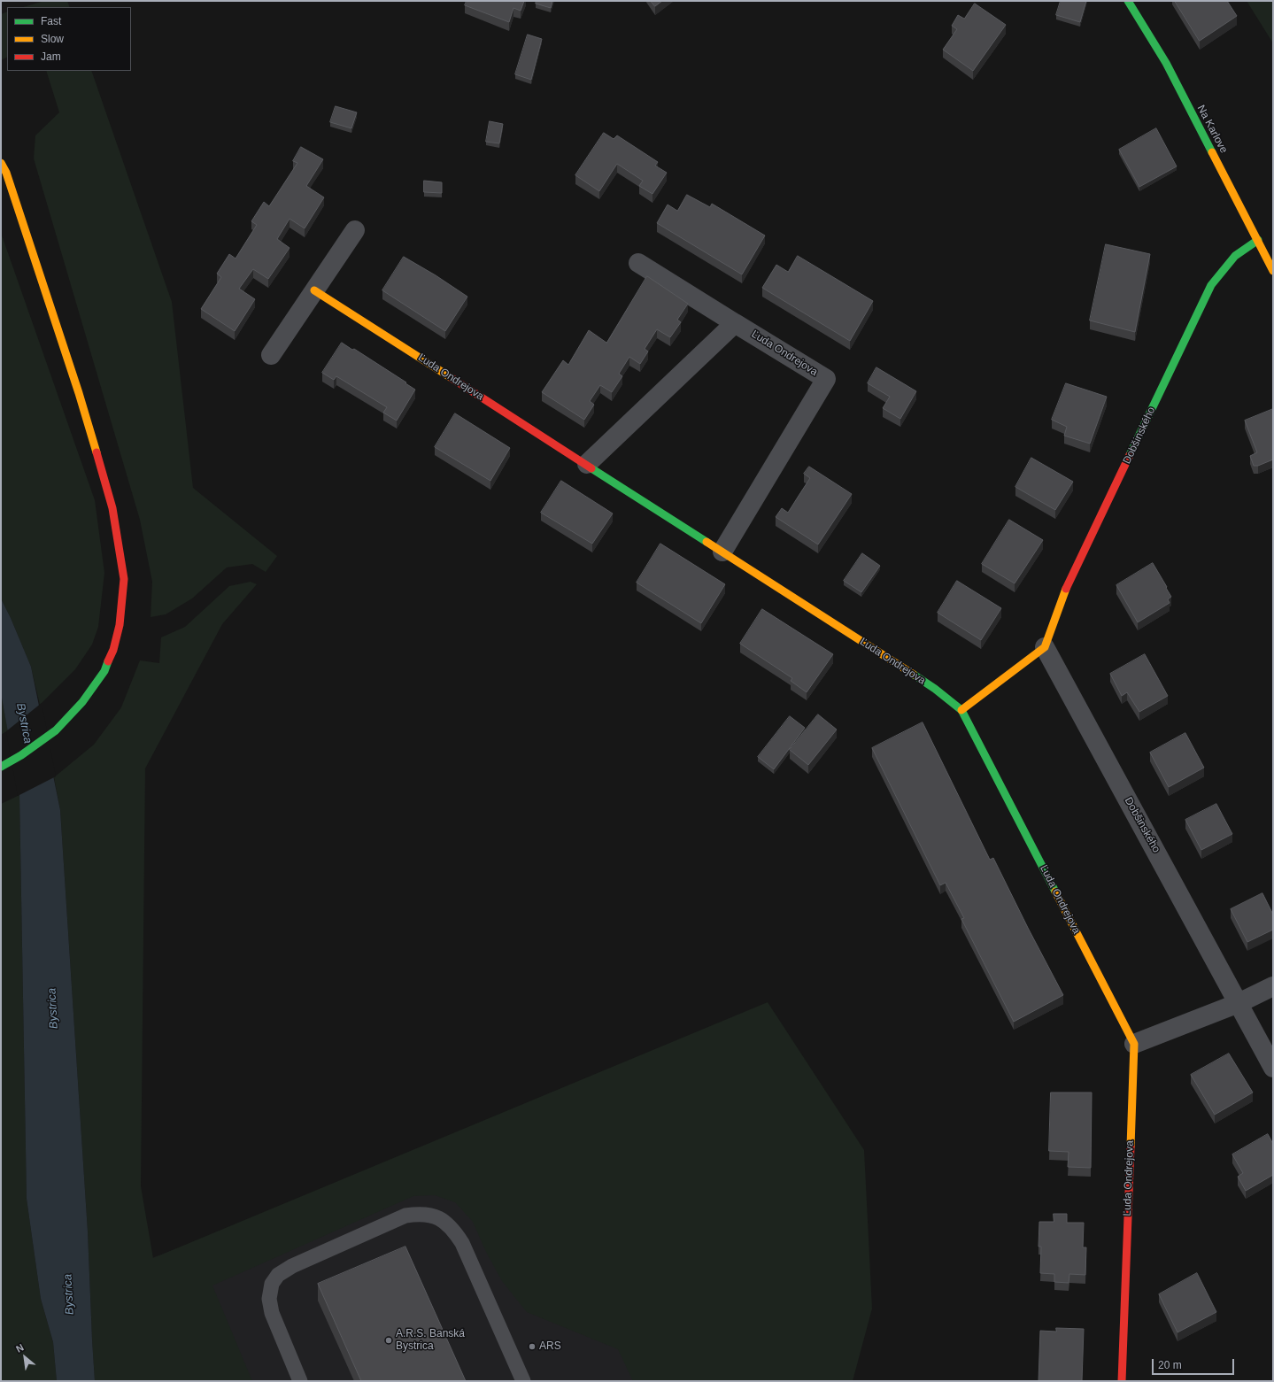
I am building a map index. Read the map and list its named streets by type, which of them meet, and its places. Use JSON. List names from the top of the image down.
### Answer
{
  "streets": {
    "street": ["Na Karlove", "Ľuda Ondrejova", "Dobšinského"]
  },
  "crossings": [
    ["Na Karlove", "Dobšinského"]
  ],
  "water": ["Bystrica"],
  "places": ["A.R.S. Banská Bystrica", "ARS"],
  "legend": ["Fast", "Slow", "Jam"],
  "scale_bar": "20 m",
  "north": "top left"
}
